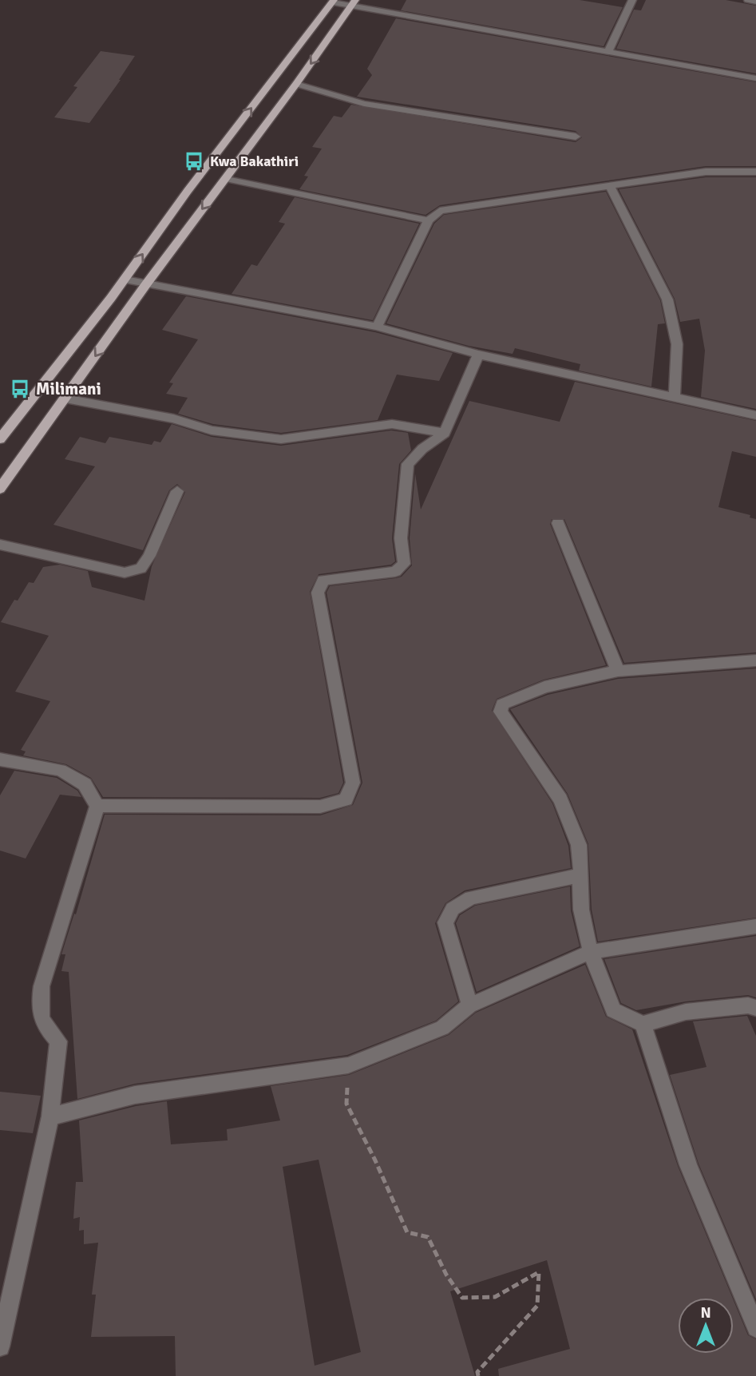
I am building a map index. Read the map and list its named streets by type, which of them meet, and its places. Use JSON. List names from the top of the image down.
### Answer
{
  "places": {
    "bus stop": ["Kwa Bakathiri", "Milimani"]
  },
  "north": "top"
}
